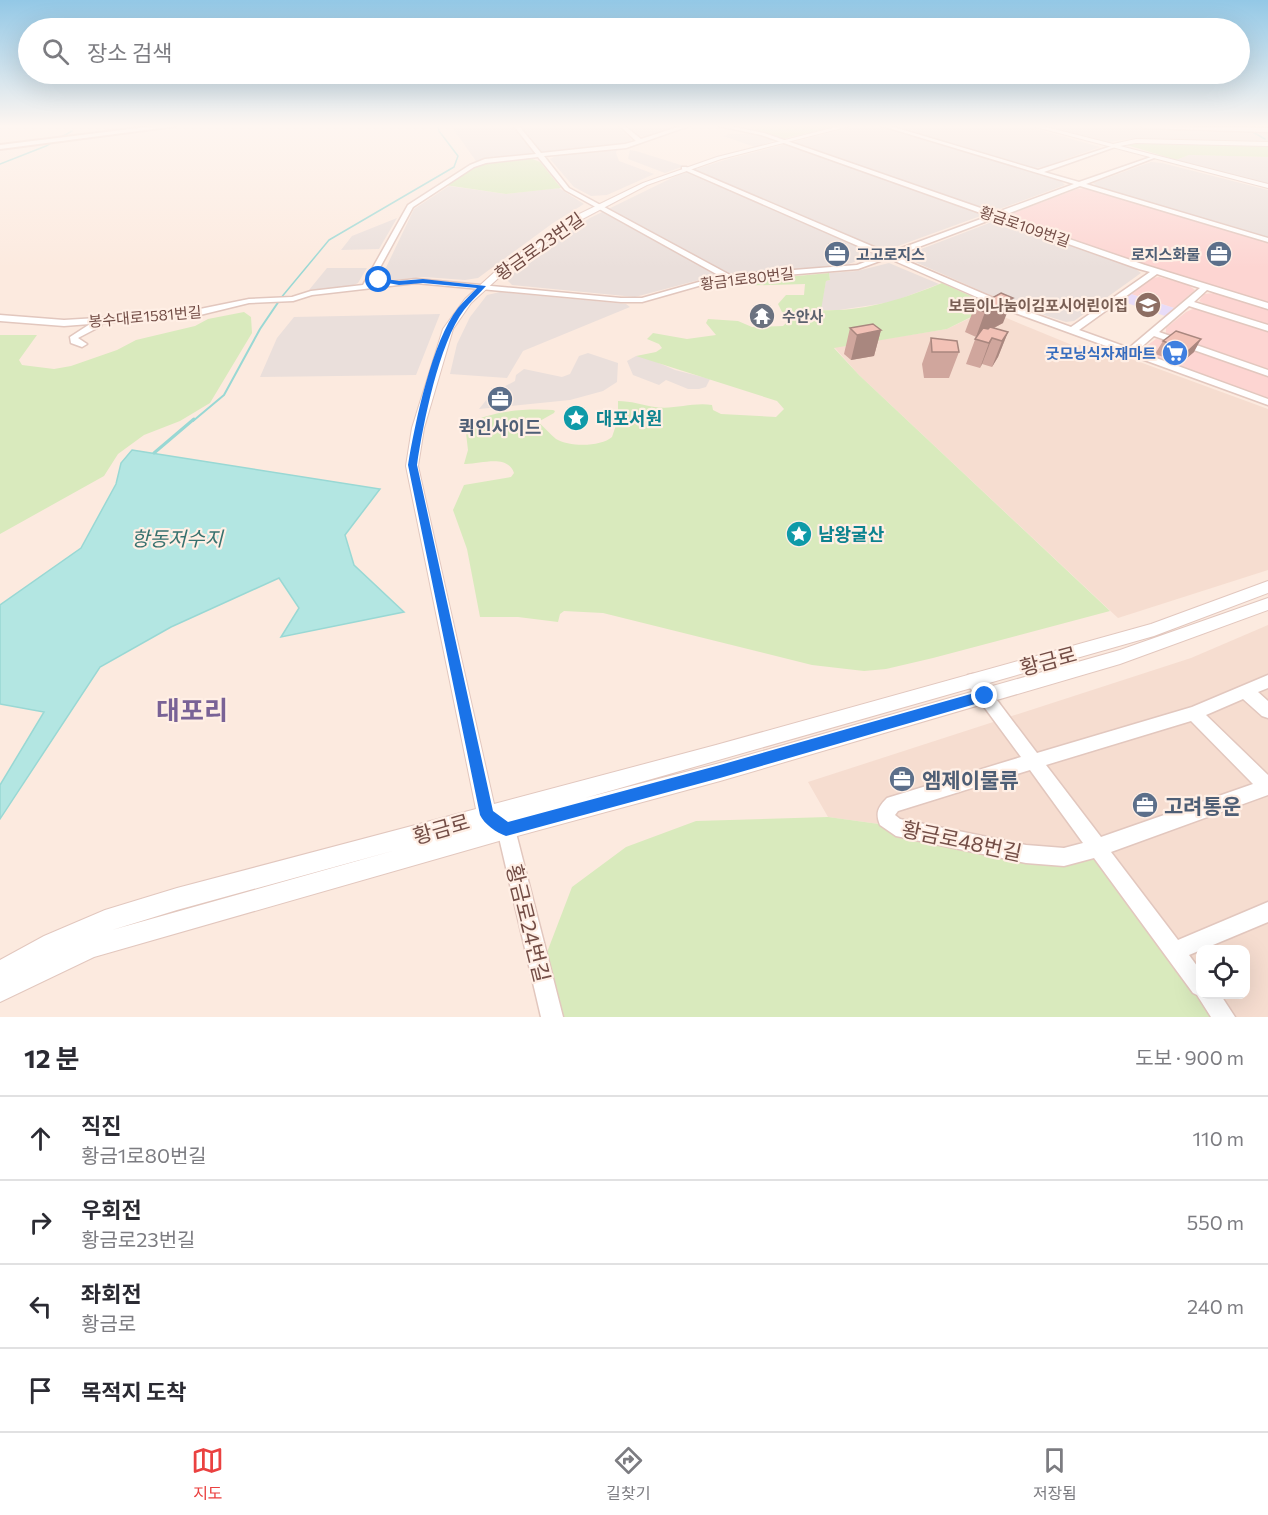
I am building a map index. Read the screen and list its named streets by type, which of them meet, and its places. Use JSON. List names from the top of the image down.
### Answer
{
  "streets": {
    "street": [
      "황금로109번길",
      "황금로23번길",
      "황금1로80번길",
      "봉수대로1581번길",
      "황금로",
      "황금로48번길",
      "황금로24번길"
    ]
  },
  "crossings": [
    ["황금로109번길", "황금1로80번길"],
    ["황금로23번길", "황금1로80번길"],
    ["황금로23번길", "황금로"],
    ["황금1로80번길", "봉수대로1581번길"],
    ["황금로", "황금로24번길"]
  ],
  "districts": ["대포리"],
  "water": ["항동저수지"],
  "places": {
    "office": [
      "고고로지스",
      "로지스화물",
      "퀵인사이드",
      "엠제이물류",
      "고려통운"
    ],
    "school or university": ["보듬이나눔이김포시어린이집"],
    "temple": ["수안사"],
    "supermarket": ["굿모닝식자재마트"],
    "place": ["대포서원", "남왕굴산"]
  },
  "page": {
    "search": "장소 검색",
    "heading": ["12 분", "도보 · 900 m"],
    "list": [
      ["직진", "황금1로80번길", "110 m"],
      ["우회전", "황금로23번길", "550 m"],
      ["좌회전", "황금로", "240 m"],
      "목적지 도착"
    ],
    "nav": ["지도", "길찾기", "저장됨"]
  }
}
